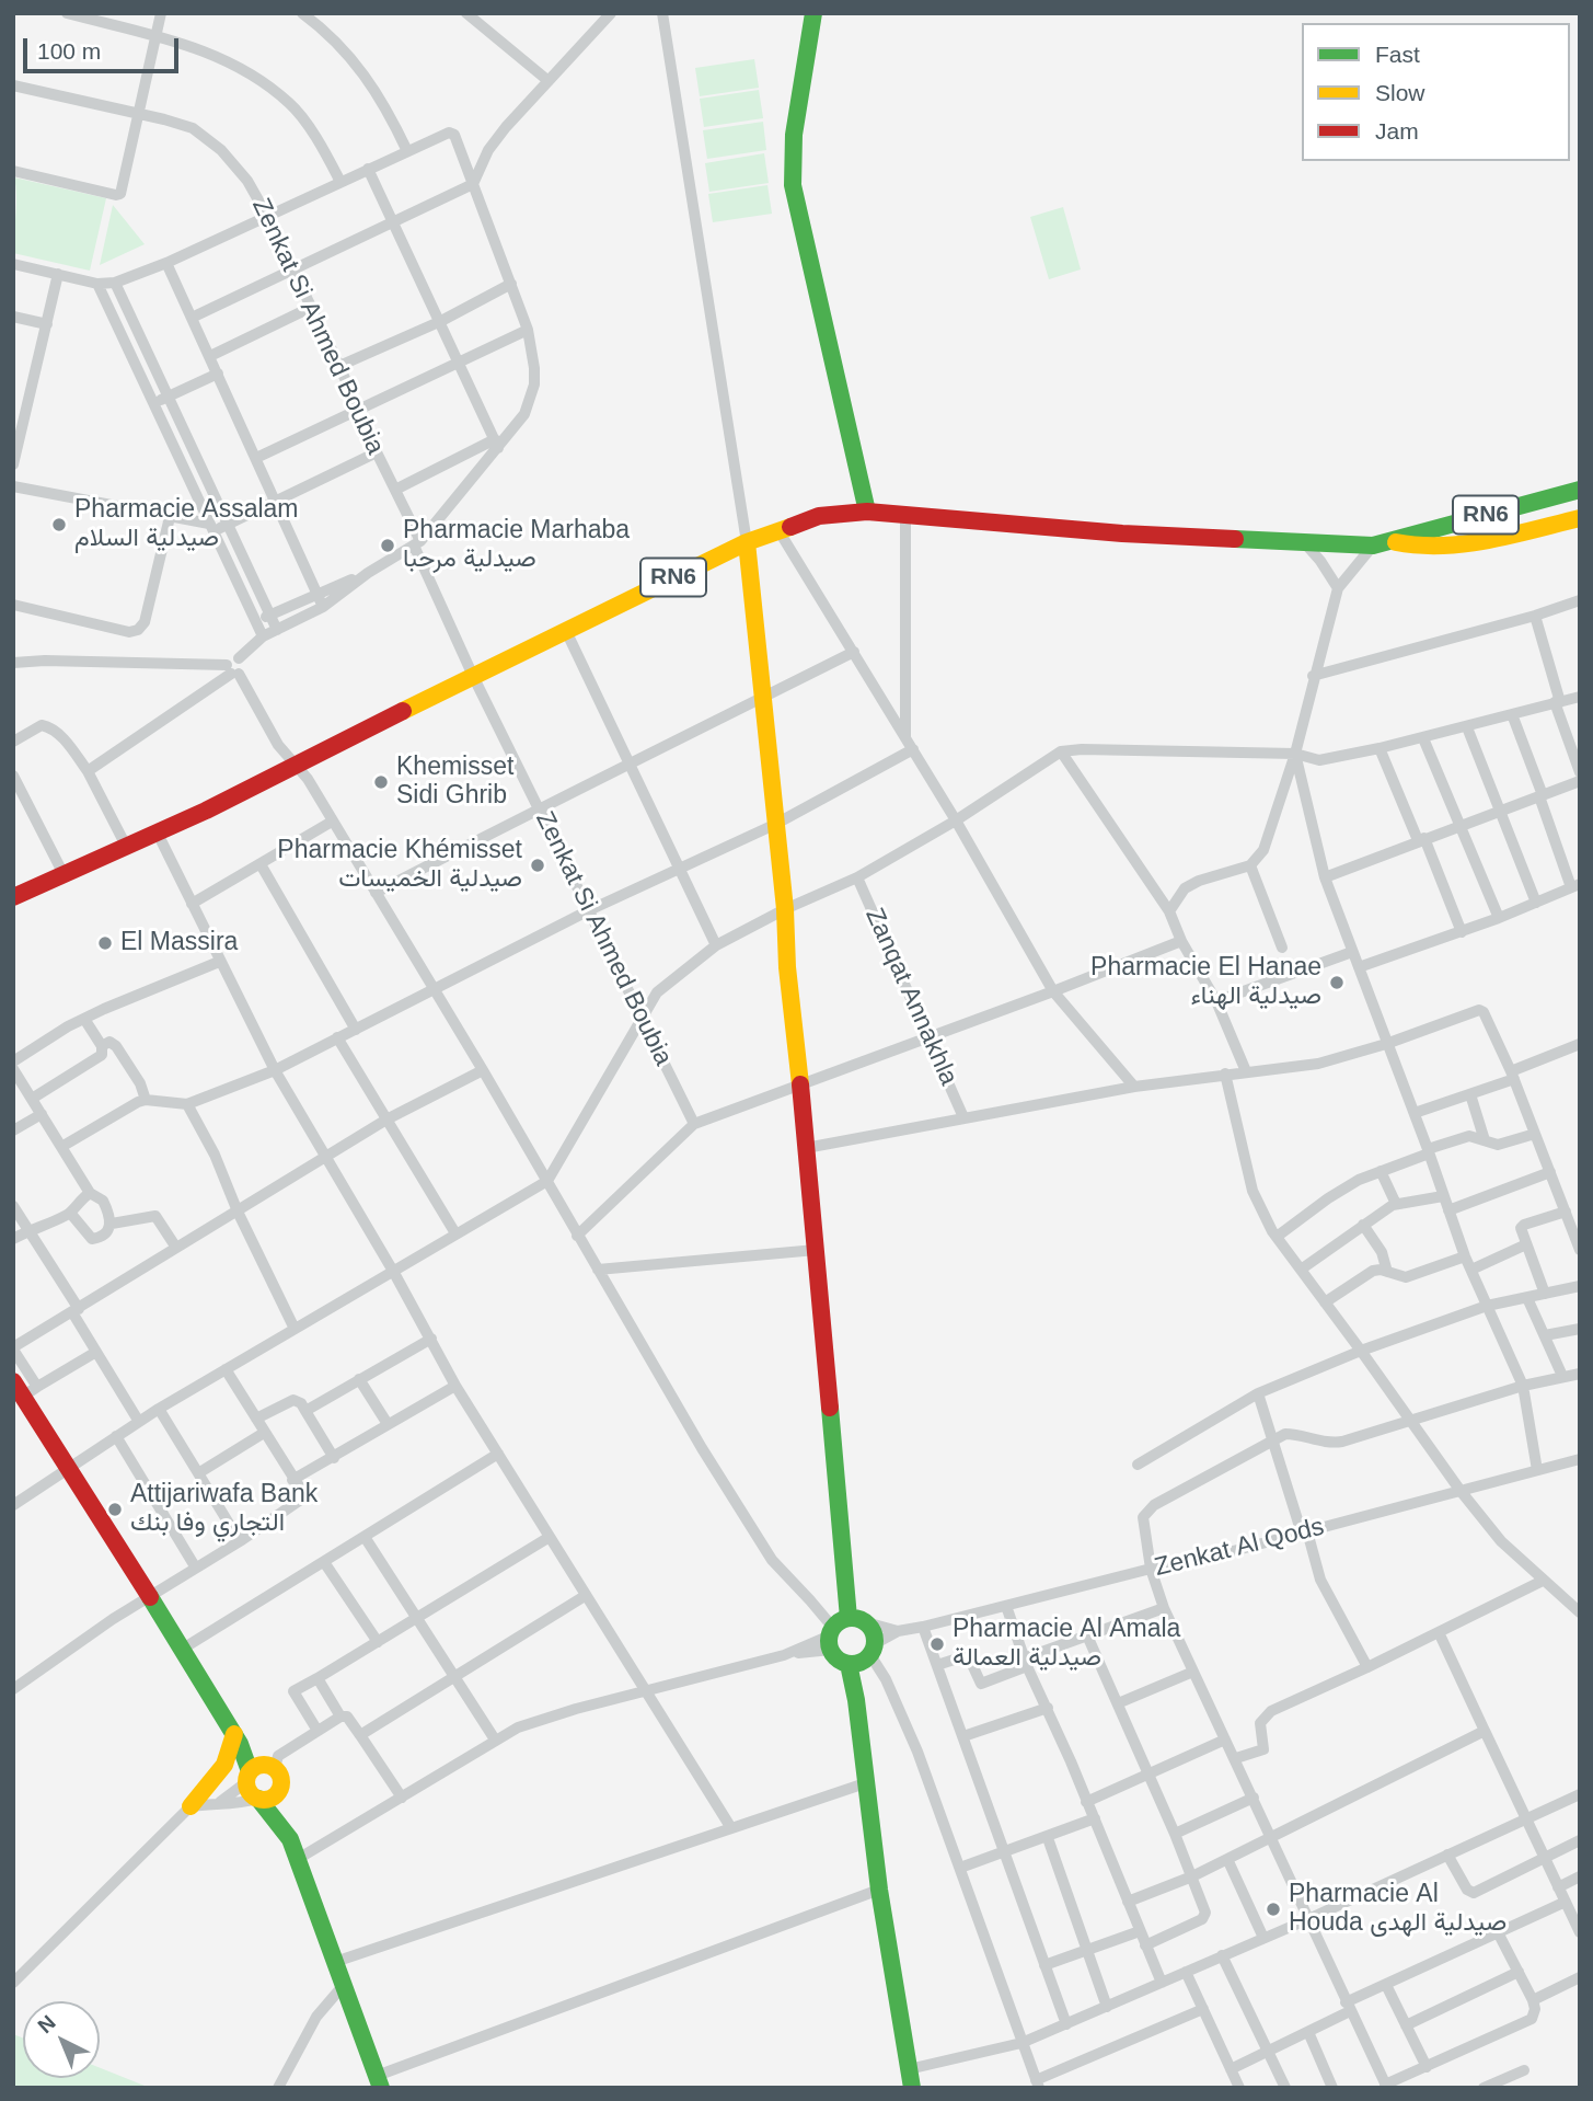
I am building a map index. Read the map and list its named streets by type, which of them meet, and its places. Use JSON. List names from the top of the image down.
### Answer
{
  "streets": {
    "main road": ["RN6"],
    "street": ["Zenkat Si Ahmed Boubia", "Zanqat Annakhla", "Zenkat Al Qods"]
  },
  "crossings": [
    ["Zenkat Si Ahmed Boubia", "RN6"]
  ],
  "places": [
    "Pharmacie Assalam صيدلية السلام",
    "Pharmacie Marhaba صيدلية مرحبا",
    "Khemisset Sidi Ghrib",
    "Pharmacie Khémisset صيدلية الخميسات",
    "El Massira",
    "Pharmacie El Hanae صيدلية الهناء",
    "Attijariwafa Bank التجاري وفا بنك",
    "Pharmacie Al Amala صيدلية العمالة",
    "Pharmacie Al Houda صيدلية الهدى"
  ],
  "legend": ["Fast", "Slow", "Jam"],
  "scale_bar": "100 m",
  "north": "top left"
}
